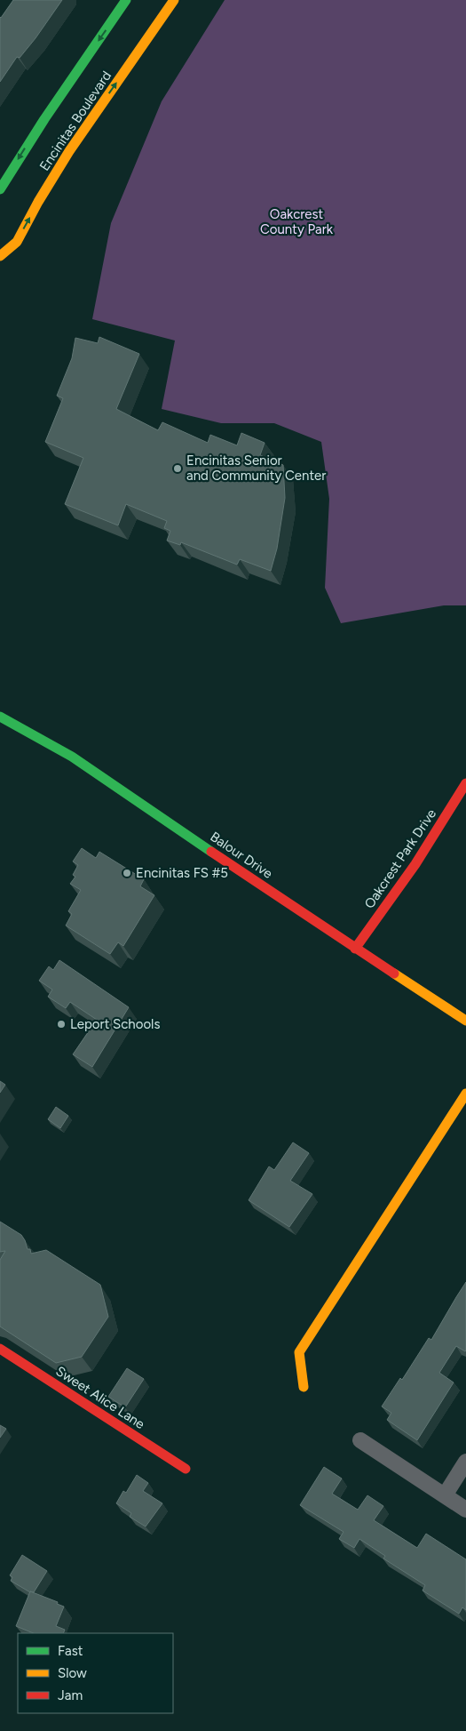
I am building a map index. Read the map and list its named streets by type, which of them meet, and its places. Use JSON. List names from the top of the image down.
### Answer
{
  "streets": {
    "street": [
      "Encinitas Boulevard",
      "Balour Drive",
      "Oakcrest Park Drive",
      "Sweet Alice Lane"
    ]
  },
  "crossings": [
    ["Balour Drive", "Oakcrest Park Drive"]
  ],
  "parks": ["Oakcrest County Park"],
  "places": ["Encinitas Senior and Community Center", "Encinitas FS #5", "Leport Schools"],
  "legend": ["Fast", "Slow", "Jam"]
}
